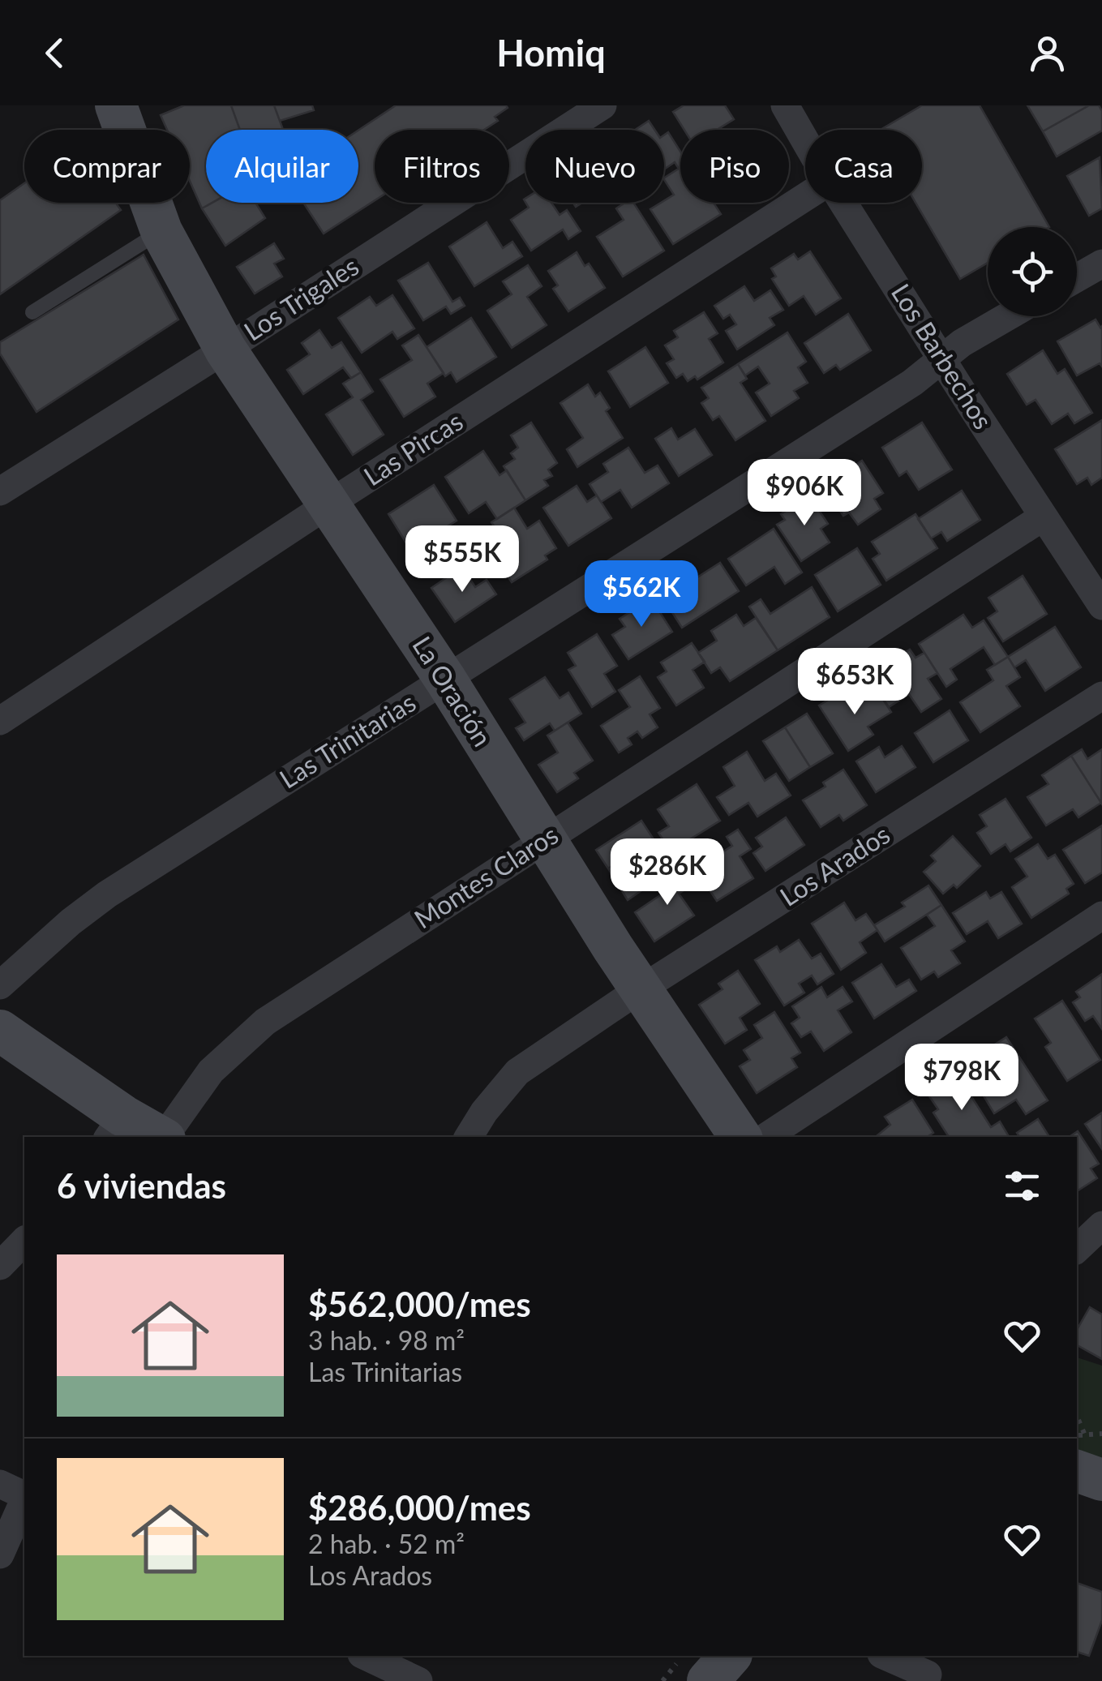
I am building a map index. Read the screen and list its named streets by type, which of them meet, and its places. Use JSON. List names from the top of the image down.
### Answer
{
  "streets": {
    "main road": ["La Oración"],
    "street": [
      "Los Trigales",
      "Los Barbechos",
      "Las Pircas",
      "Las Trinitarias",
      "Los Arados",
      "Montes Claros"
    ]
  },
  "crossings": [
    ["Los Trigales", "La Oración"],
    ["Los Barbechos", "Las Trinitarias"],
    ["Los Barbechos", "Montes Claros"],
    ["Las Pircas", "La Oración"],
    ["La Oración", "Las Trinitarias"],
    ["La Oración", "Los Arados"],
    ["La Oración", "Montes Claros"]
  ],
  "page": {
    "header": "Homiq",
    "chip": [
      "Comprar",
      "Alquilar",
      "Filtros",
      "Nuevo",
      "Piso",
      "Casa"
    ],
    "price": [
      "$906K",
      "$555K",
      "$562K",
      "$653K",
      "$286K",
      "$798K"
    ],
    "heading": "6 viviendas",
    "list": [
      {
        "name": "$562,000/mes",
        "note": "3 hab. · 98 m² · Las Trinitarias"
      },
      {
        "name": "$286,000/mes",
        "note": "2 hab. · 52 m² · Los Arados"
      }
    ]
  }
}
